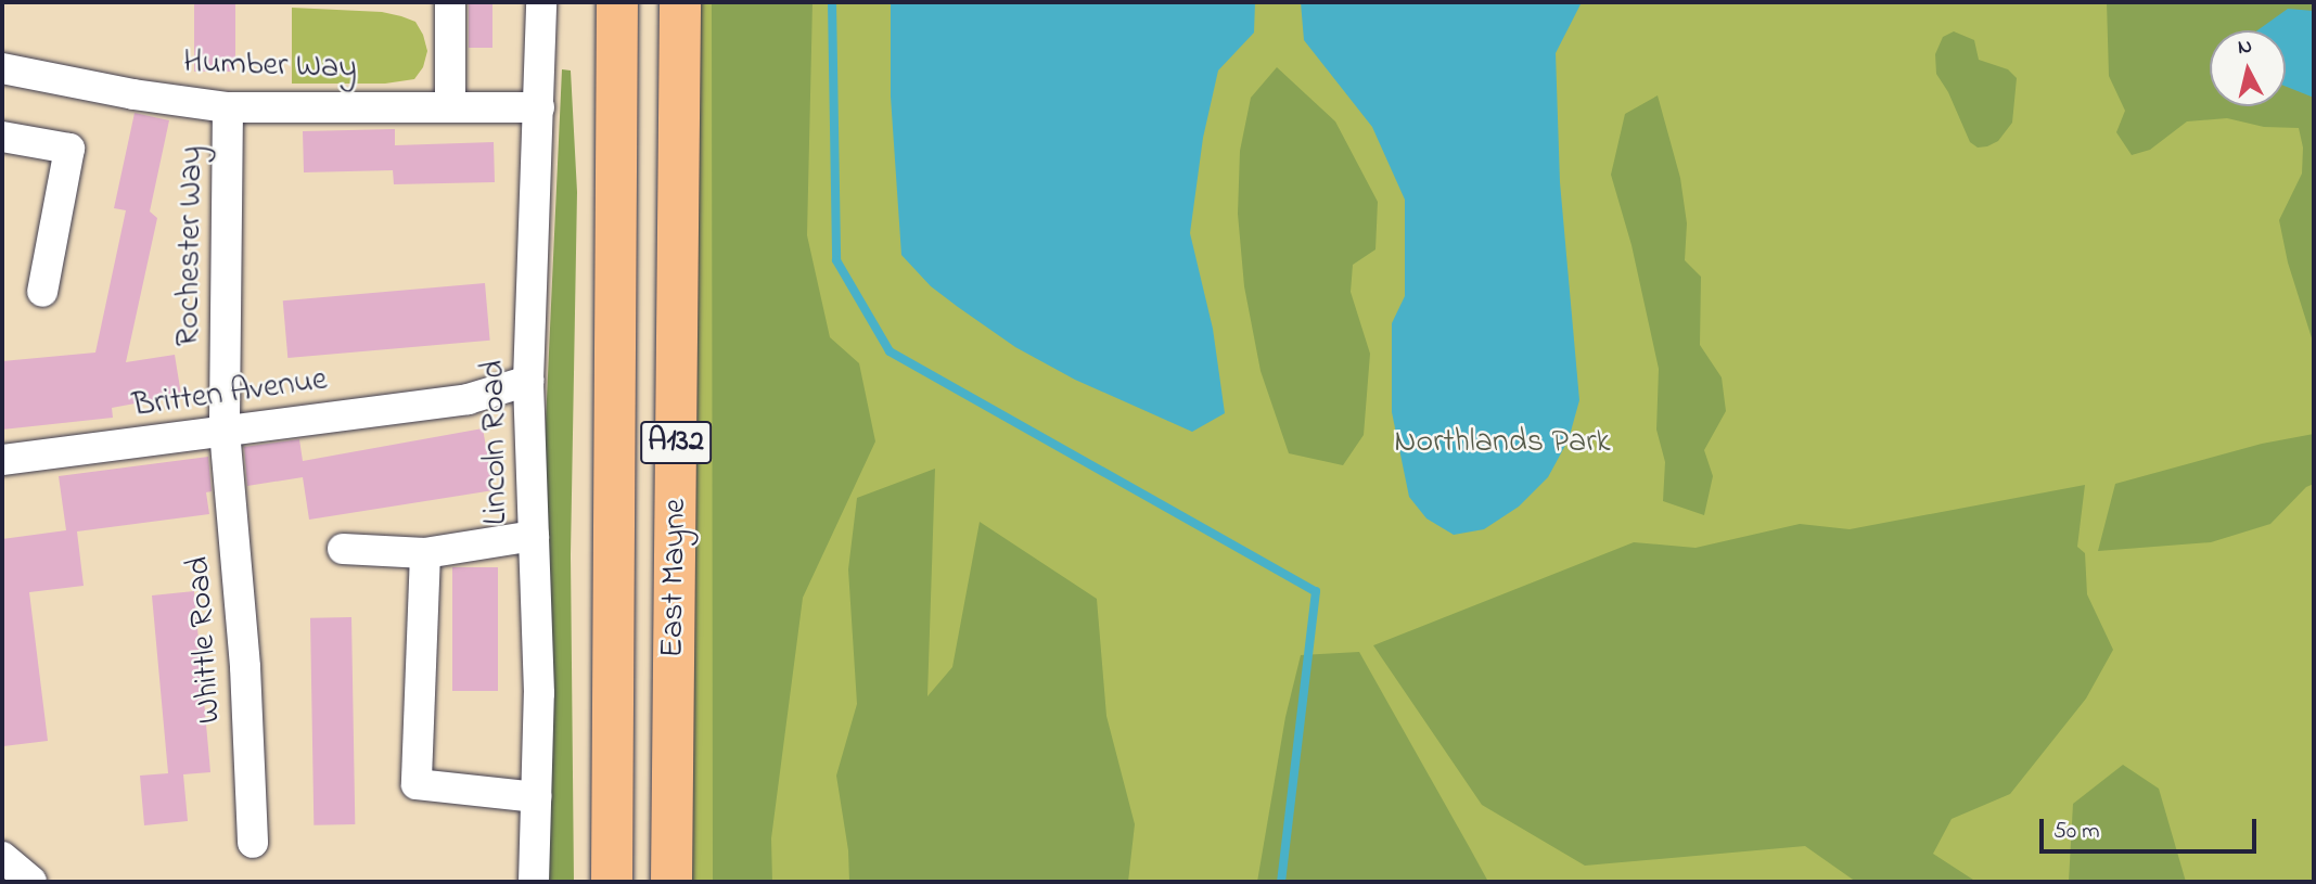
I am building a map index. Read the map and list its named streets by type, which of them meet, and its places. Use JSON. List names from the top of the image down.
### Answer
{
  "streets": {
    "main road": ["A132", "East Mayne"],
    "street": [
      "Humber Way",
      "Rochester Way",
      "Britten Avenue",
      "Lincoln Road",
      "Whittle Road"
    ]
  },
  "crossings": [
    ["Humber Way", "Rochester Way"],
    ["Humber Way", "Lincoln Road"],
    ["Rochester Way", "Britten Avenue"],
    ["Rochester Way", "Whittle Road"],
    ["Britten Avenue", "Lincoln Road"],
    ["Britten Avenue", "Whittle Road"]
  ],
  "parks": ["Northlands Park"],
  "scale_bar": "50 m",
  "north": "top"
}
